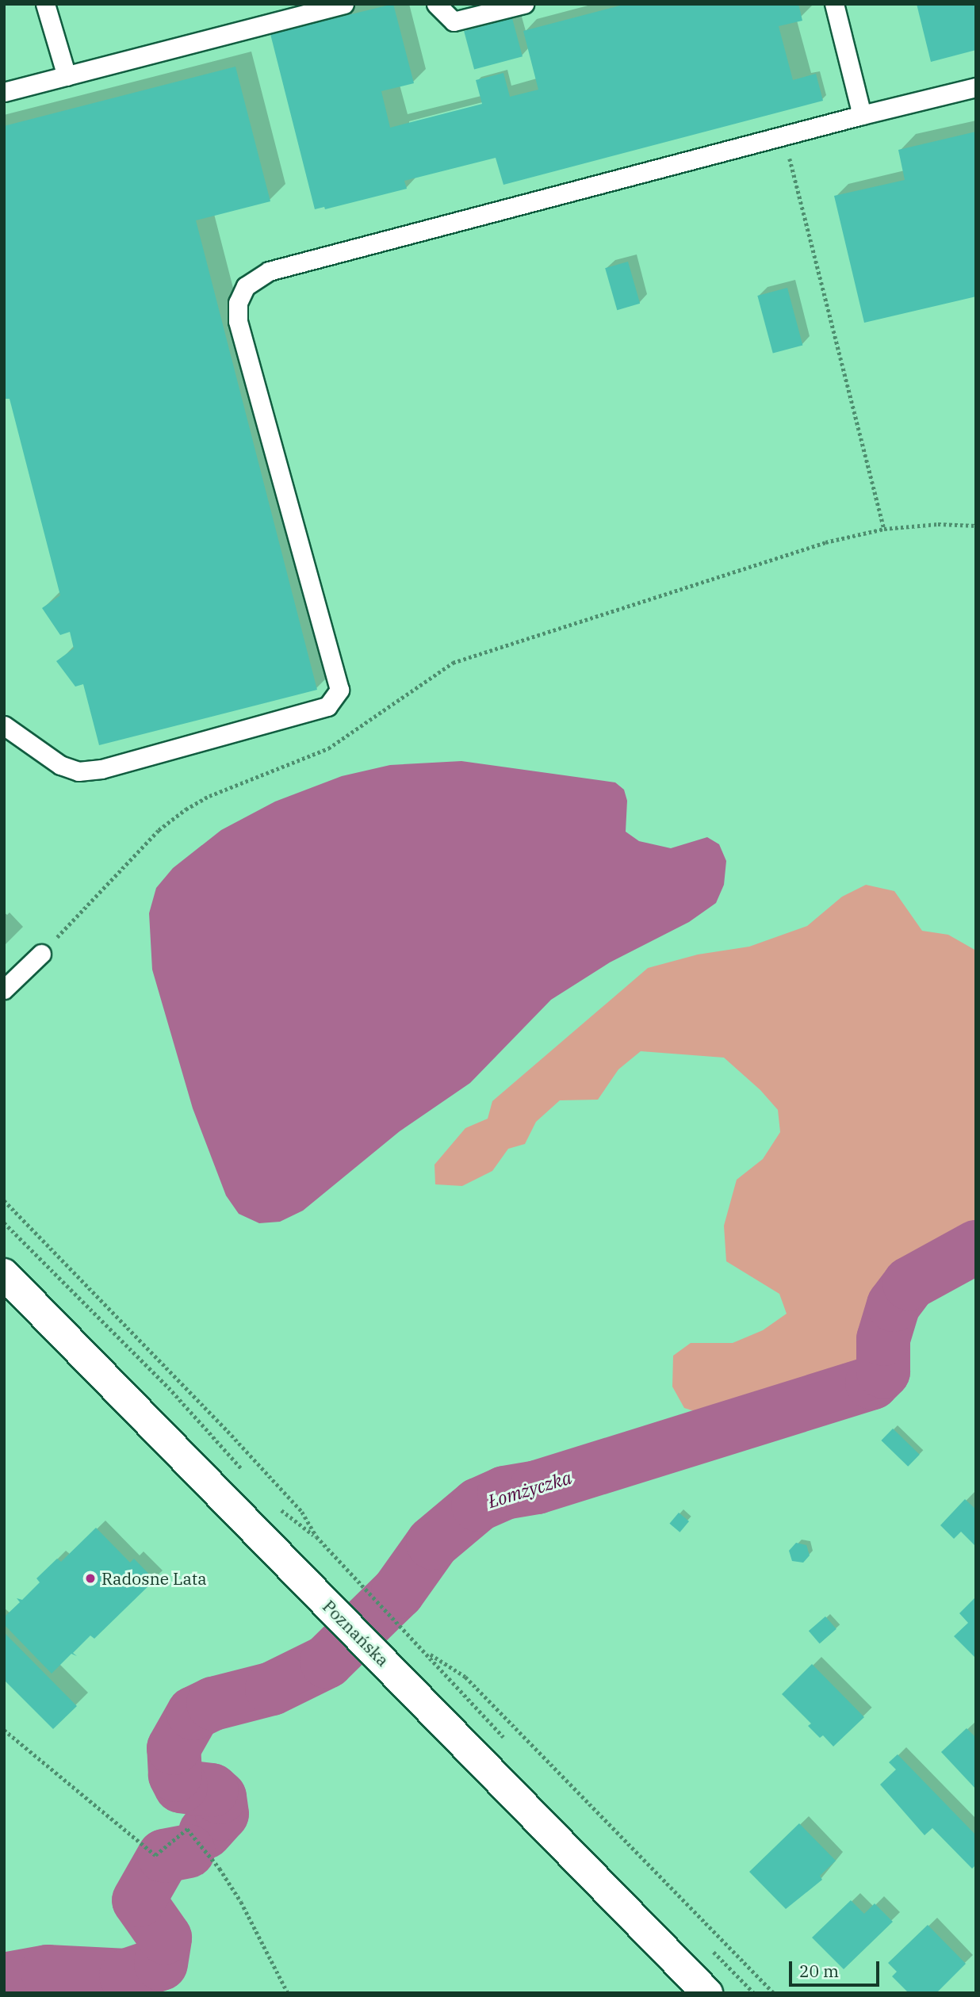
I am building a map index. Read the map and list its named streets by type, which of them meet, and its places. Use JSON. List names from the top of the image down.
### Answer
{
  "streets": {
    "main road": ["Poznańska"]
  },
  "water": ["Łomżyczka"],
  "places": ["Radosne Lata"],
  "scale_bar": "20 m"
}
